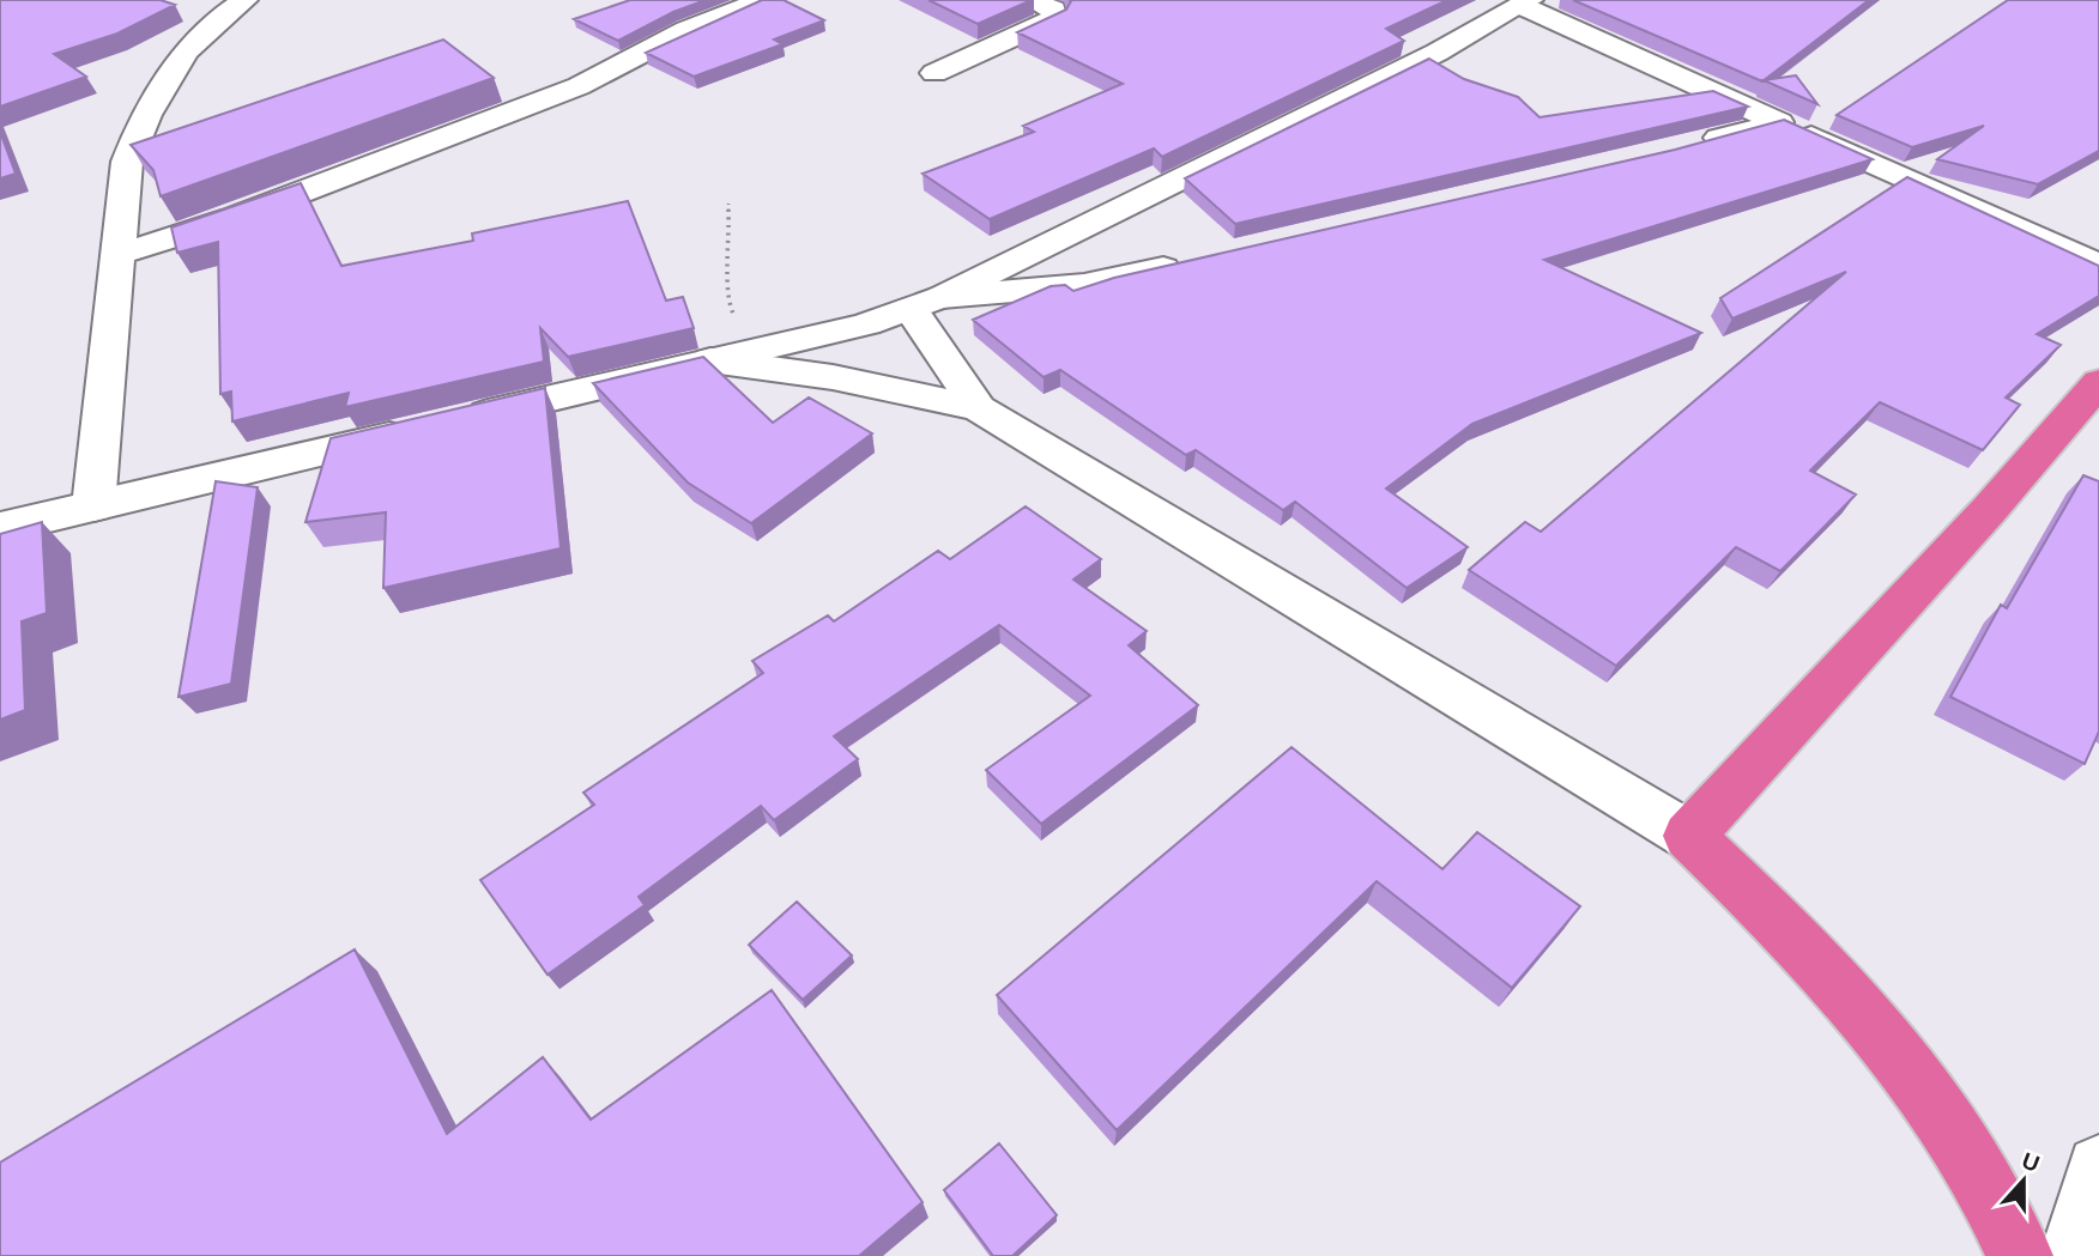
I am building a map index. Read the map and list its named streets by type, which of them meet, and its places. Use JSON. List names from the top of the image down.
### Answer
{
  "north": "top"
}
